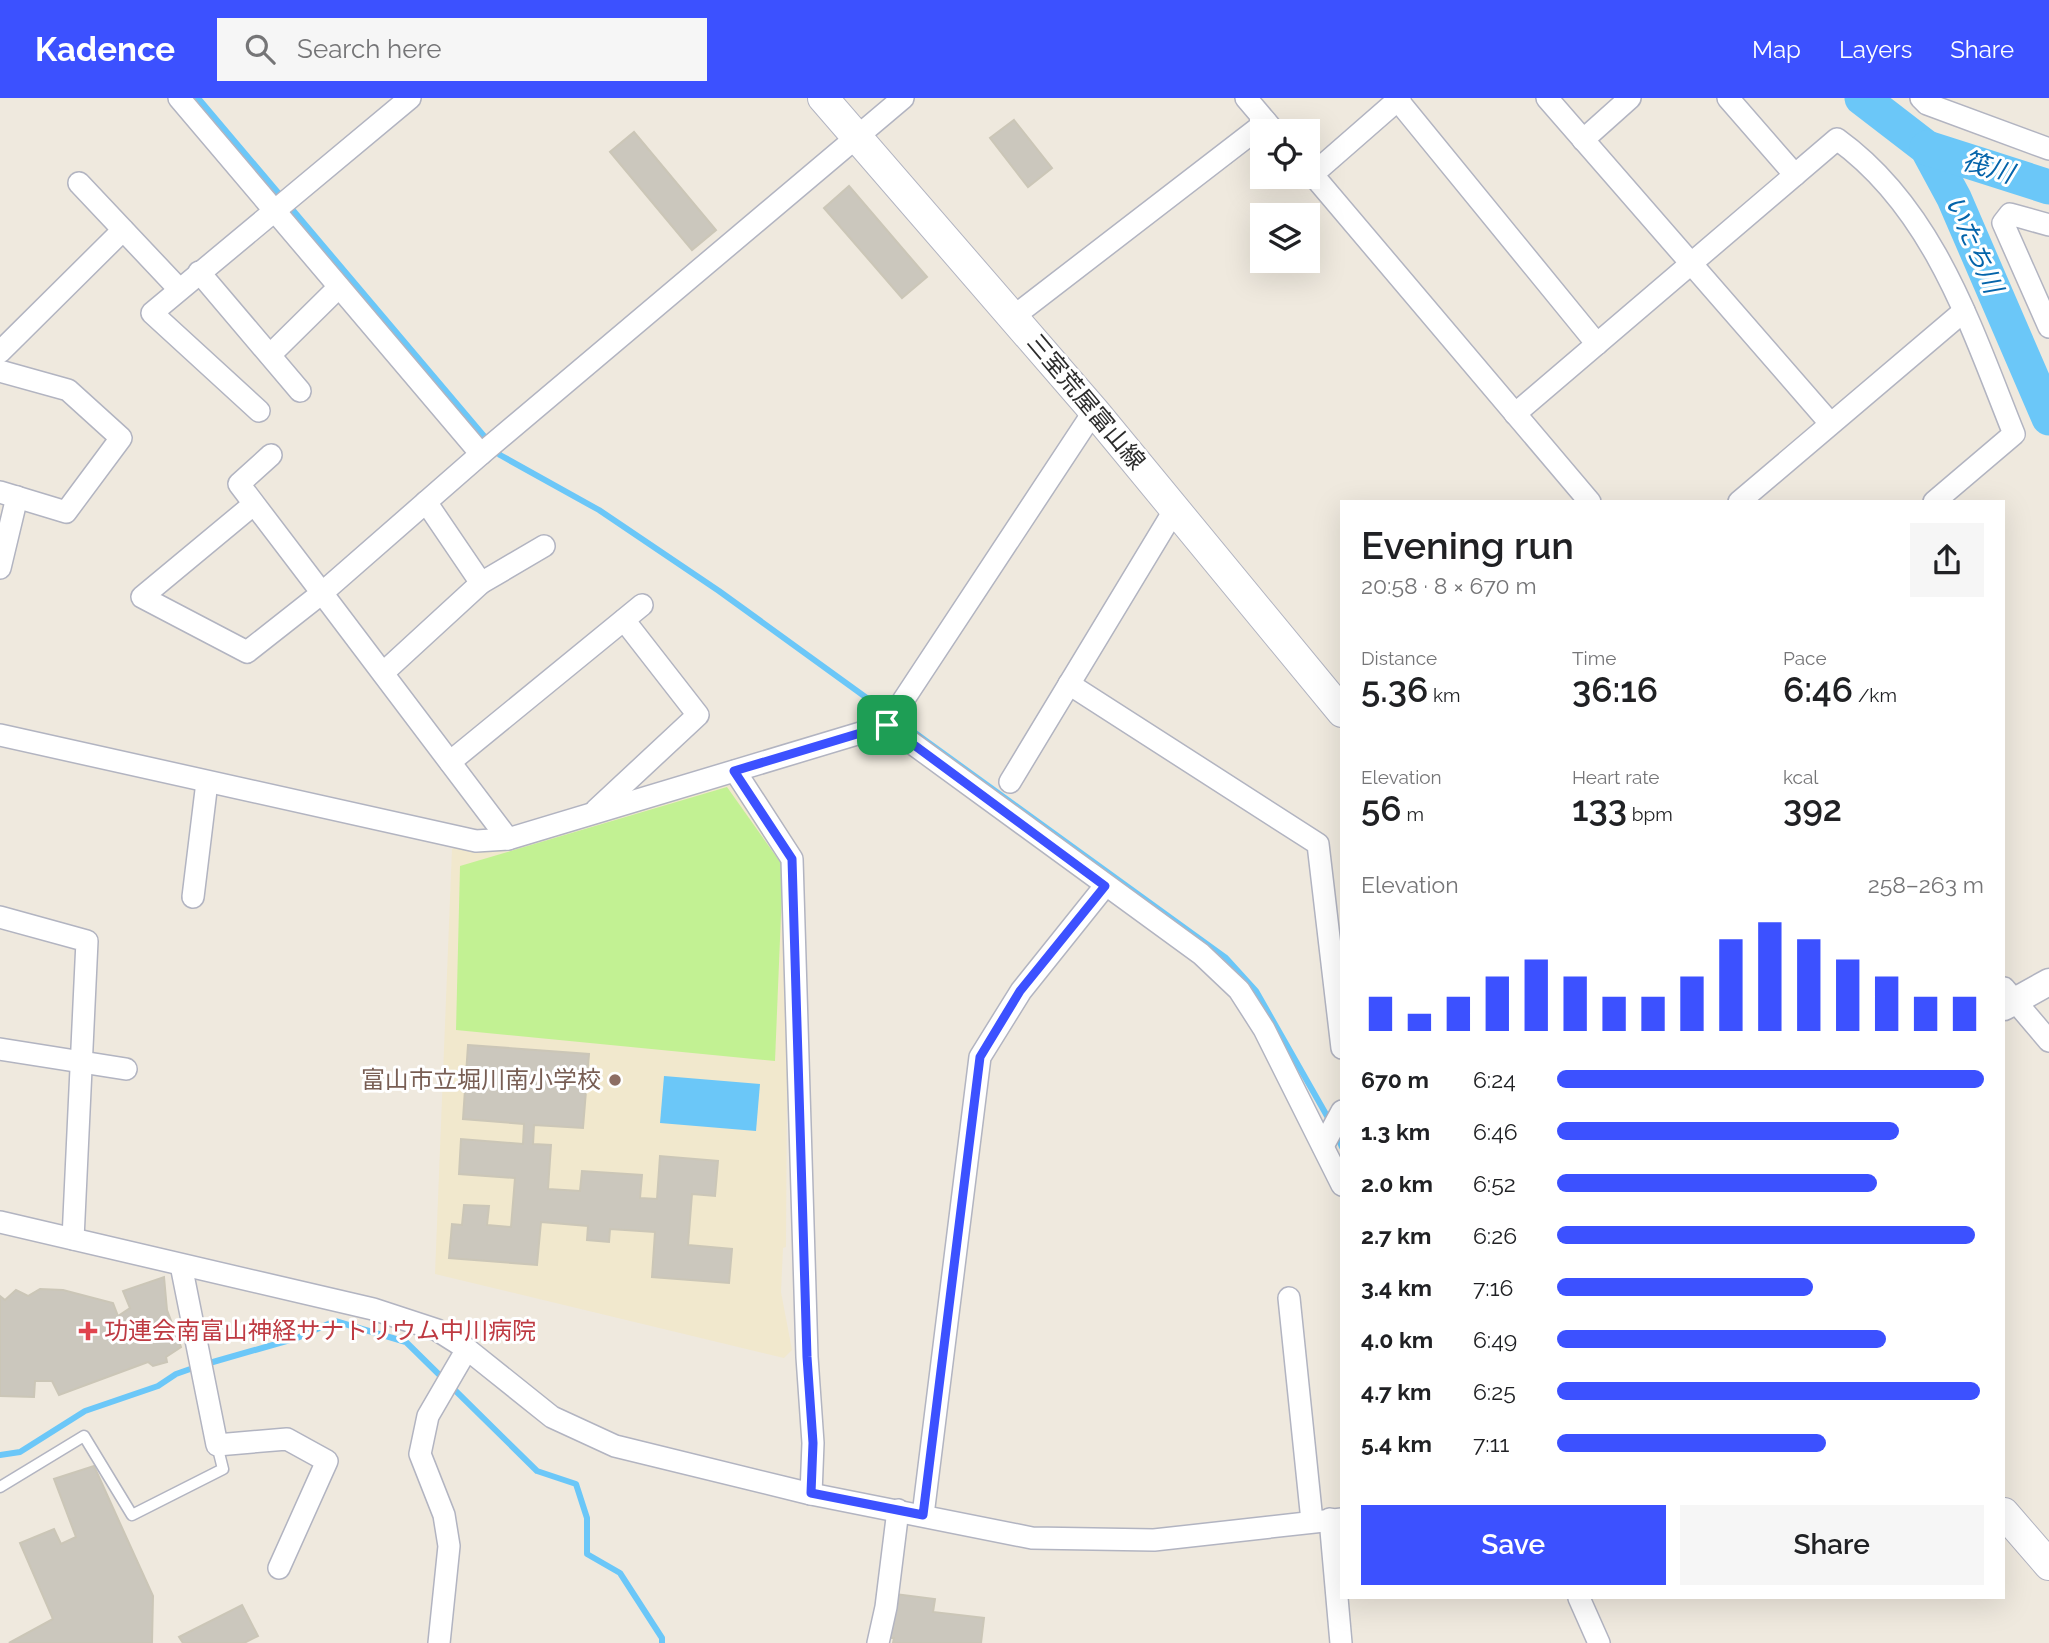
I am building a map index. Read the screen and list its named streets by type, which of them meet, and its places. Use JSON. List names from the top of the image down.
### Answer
{
  "streets": {
    "main road": ["三室荒屋富山線"]
  },
  "water": ["筏川", "いたち川"],
  "places": {
    "other": ["富山市立堀川南小学校"],
    "health": ["功連会南富山神経サナトリウム中川病院"]
  },
  "page": {
    "header": "Kadence",
    "search": "Search here",
    "nav": ["Map", "Layers", "Share"],
    "heading": ["Evening run", "20:58 · 8 × 670 m"],
    "stats": [
      ["Distance", "5.36 km"],
      ["Time", "36:16"],
      ["Pace", "6:46 /km"],
      ["Elevation", "56 m"],
      ["Heart rate", "133 bpm"],
      ["kcal", "392"]
    ],
    "chart": ["Elevation", "258–263 m"],
    "list": [
      {
        "name": "670 m",
        "note": "6:24"
      },
      {
        "name": "1.3 km",
        "note": "6:46"
      },
      {
        "name": "2.0 km",
        "note": "6:52"
      },
      {
        "name": "2.7 km",
        "note": "6:26"
      },
      {
        "name": "3.4 km",
        "note": "7:16"
      },
      {
        "name": "4.0 km",
        "note": "6:49"
      },
      {
        "name": "4.7 km",
        "note": "6:25"
      },
      {
        "name": "5.4 km",
        "note": "7:11"
      }
    ],
    "buttons": ["Save", "Share"]
  }
}
